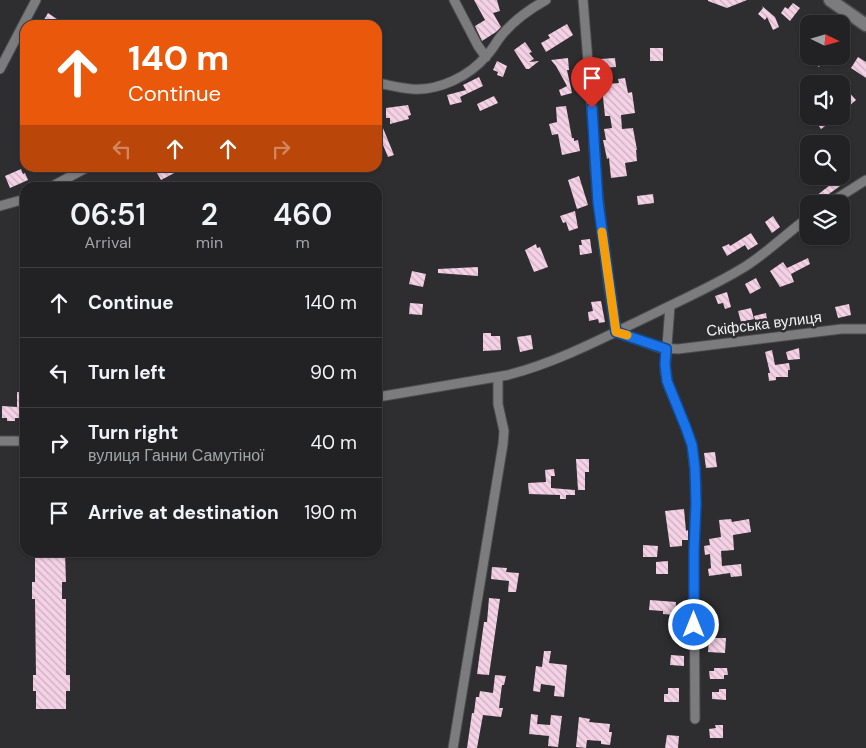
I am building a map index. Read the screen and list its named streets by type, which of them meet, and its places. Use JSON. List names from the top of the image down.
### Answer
{
  "streets": {
    "street": ["Скіфська вулиця"]
  },
  "north": "right",
  "page": {
    "turn": ["140 m", "Continue"],
    "eta": [
      "06:51",
      "Arrival",
      "2",
      "min",
      "460",
      "m"
    ],
    "list": [
      {
        "name": "Continue",
        "value": "140 m"
      },
      {
        "name": "Turn left",
        "value": "90 m"
      },
      {
        "name": "Turn right",
        "note": "вулиця Ганни Самутіної",
        "value": "40 m"
      },
      {
        "name": "Arrive at destination",
        "value": "190 m"
      }
    ]
  }
}
